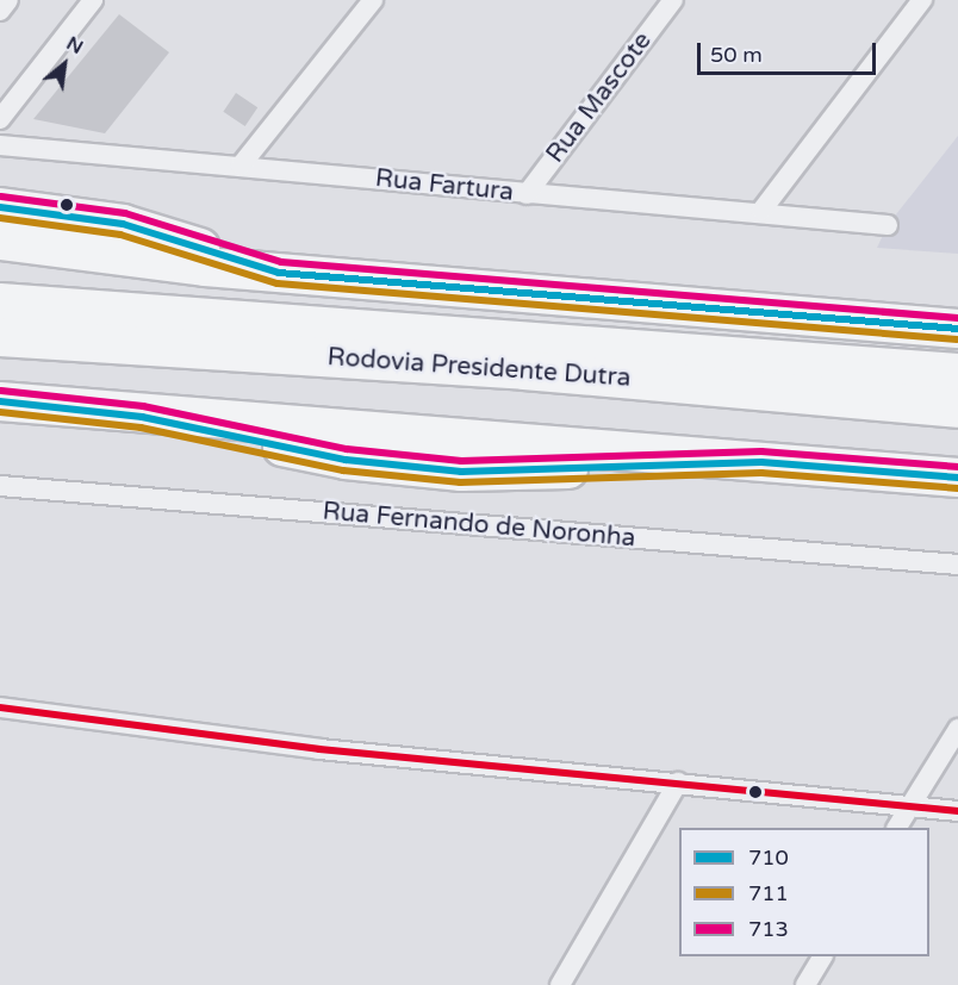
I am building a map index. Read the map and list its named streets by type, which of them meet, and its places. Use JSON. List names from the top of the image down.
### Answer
{
  "streets": {
    "highway": ["Rodovia Presidente Dutra"],
    "street": ["Rua Mascote", "Rua Fartura", "Rua Fernando de Noronha"]
  },
  "crossings": [
    ["Rua Mascote", "Rua Fartura"]
  ],
  "lines": ["transit line 713", "transit line 710", "transit line 711"],
  "legend": ["710", "711", "713"],
  "scale_bar": "50 m",
  "north": "top right"
}
